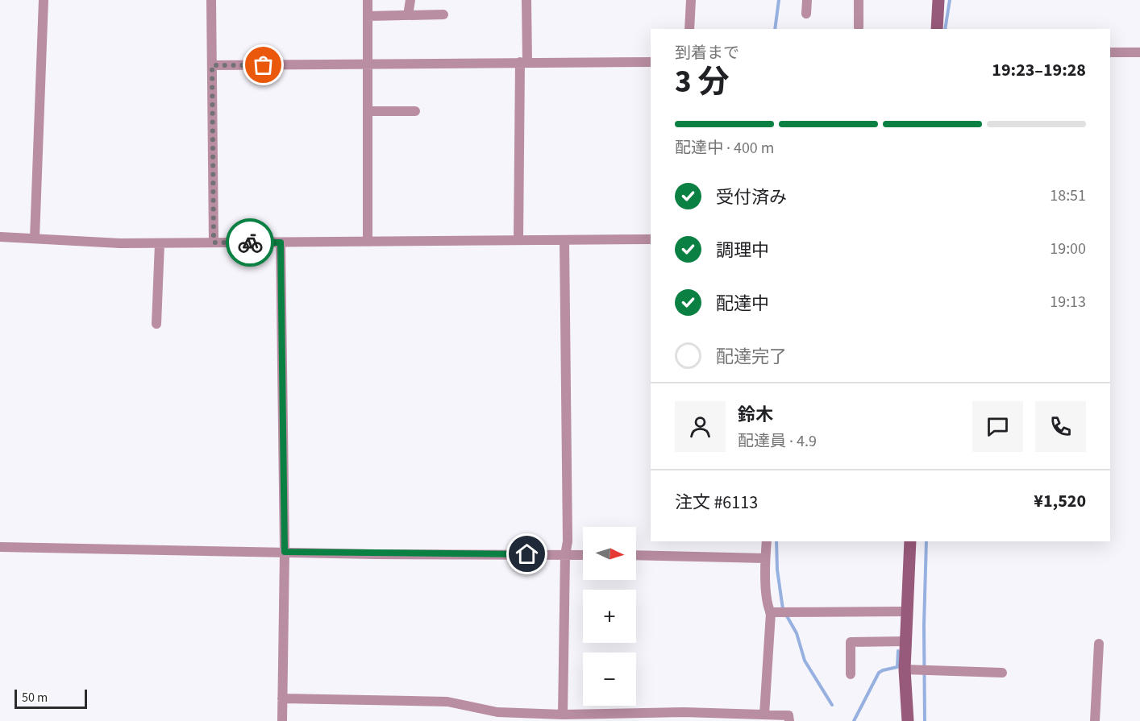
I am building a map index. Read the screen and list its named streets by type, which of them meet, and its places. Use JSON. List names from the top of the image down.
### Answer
{
  "scale_bar": "50 m",
  "north": "right",
  "page": {
    "heading": ["3 分", "到着まで", "19:23–19:28"],
    "panel": [
      "鈴木",
      "配達員 · 4.9",
      "注文 #6113",
      "¥1,520"
    ],
    "bar": "配達中 · 400 m",
    "list": [
      ["受付済み", "18:51"],
      ["調理中", "19:00"],
      ["配達中", "19:13"],
      "配達完了"
    ],
    "map_buttons": ["+", "−"],
    "scale": "50 m"
  }
}
